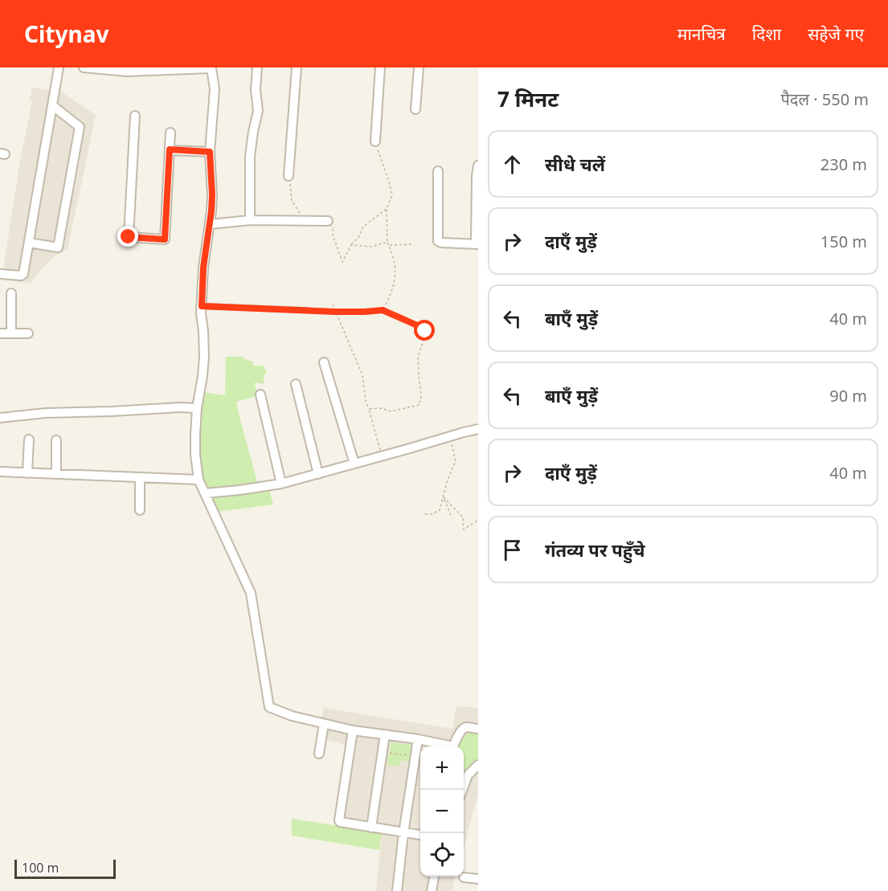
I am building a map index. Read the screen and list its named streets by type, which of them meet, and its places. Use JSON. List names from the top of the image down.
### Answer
{
  "scale_bar": "100 m",
  "page": {
    "header": "Citynav",
    "nav": ["मानचित्र", "दिशा", "सहेजे गए"],
    "heading": ["7 मिनट", "पैदल · 550 m"],
    "list": [
      ["सीधे चलें", "230 m"],
      ["दाएँ मुड़ें", "150 m"],
      ["बाएँ मुड़ें", "40 m"],
      ["बाएँ मुड़ें", "90 m"],
      ["दाएँ मुड़ें", "40 m"],
      "गंतव्य पर पहुँचे"
    ],
    "map_buttons": ["+", "−"],
    "scale": "100 m"
  }
}
